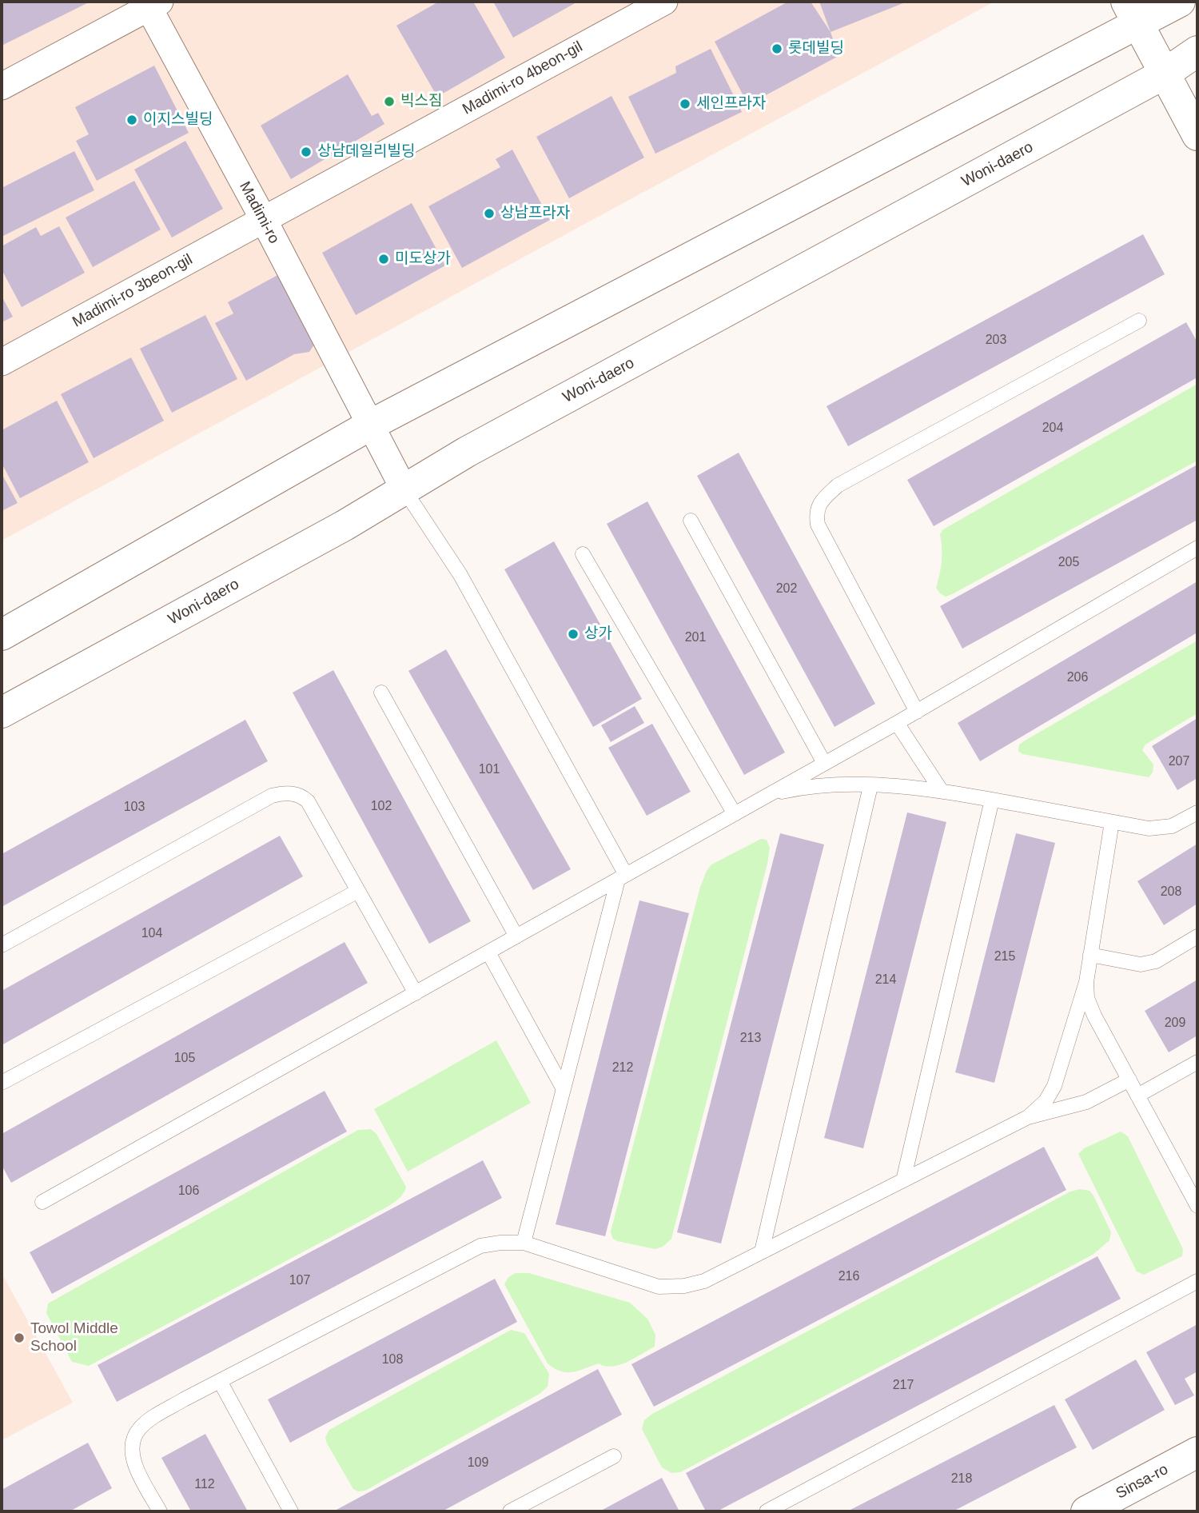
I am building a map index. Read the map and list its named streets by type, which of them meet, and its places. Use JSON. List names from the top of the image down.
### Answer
{
  "streets": {
    "main road": ["Woni-daero", "Sinsa-ro"],
    "street": ["Madimi-ro 4beon-gil", "Madimi-ro", "Madimi-ro 3beon-gil"]
  },
  "crossings": [
    ["Madimi-ro 4beon-gil", "Madimi-ro"],
    ["Madimi-ro 4beon-gil", "Madimi-ro 3beon-gil"],
    ["Woni-daero", "Madimi-ro"],
    ["Madimi-ro", "Madimi-ro 3beon-gil"]
  ],
  "places": [
    "롯데빌딩",
    "빅스짐",
    "세인프라자",
    "이지스빌딩",
    "상남데일리빌딩",
    "상남프라자",
    "미도상가",
    "상가",
    "Towol Middle School"
  ],
  "house_numbers": [
    "203",
    "204",
    "205",
    "202",
    "201",
    "206",
    "207",
    "101",
    "102",
    "103",
    "208",
    "104",
    "215",
    "214",
    "209",
    "213",
    "105",
    "212",
    "106",
    "216",
    "107",
    "108",
    "217",
    "109",
    "218",
    "112"
  ]
}
